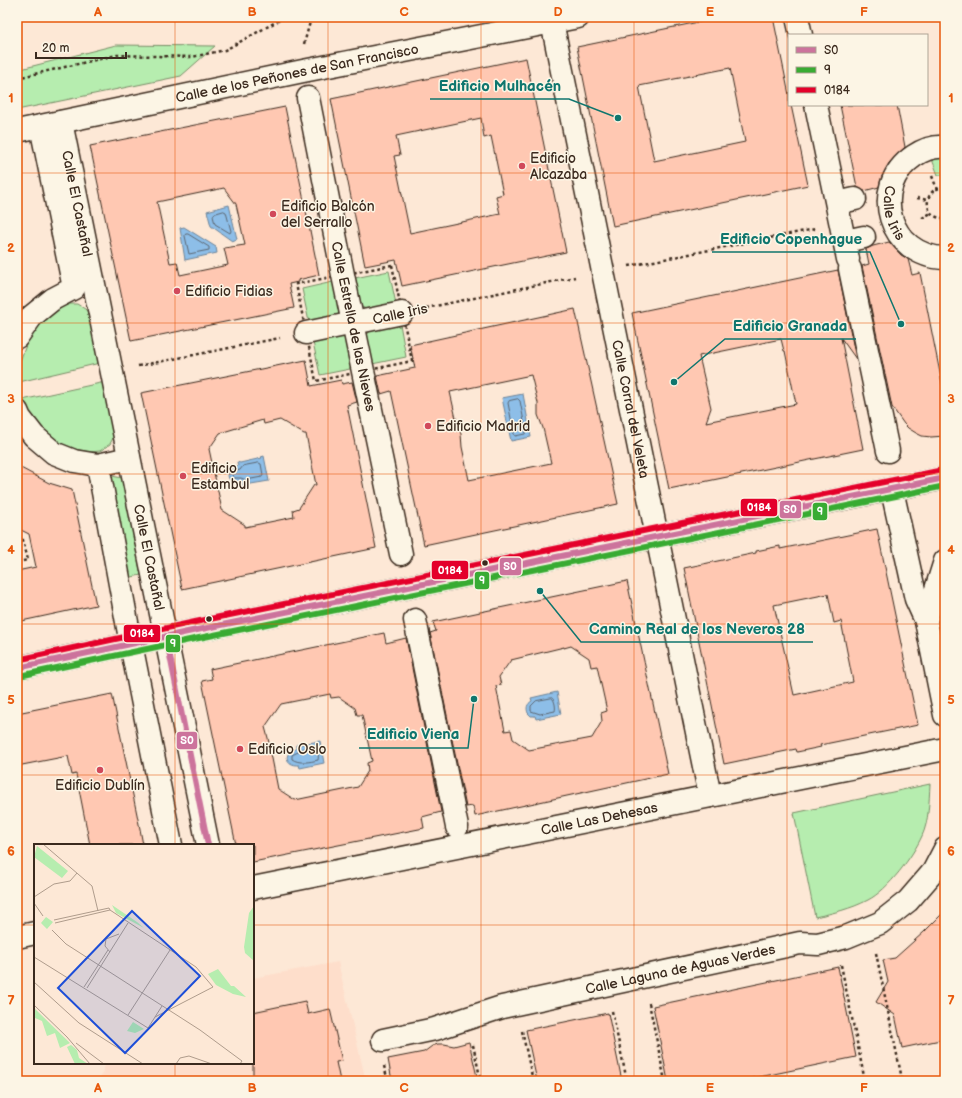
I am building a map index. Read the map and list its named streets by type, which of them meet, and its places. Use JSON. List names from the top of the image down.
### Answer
{
  "streets": {
    "street": [
      "Calle de los Peñones de San Francisco",
      "Calle El Castañal",
      "Calle Iris",
      "Calle Estrella de las Nieves",
      "Calle Corral del Veleta",
      "Calle Las Dehesas",
      "Calle Laguna de Aguas Verdes"
    ]
  },
  "crossings": [
    ["Calle de los Peñones de San Francisco", "Calle El Castañal"],
    ["Calle de los Peñones de San Francisco", "Calle Corral del Veleta"],
    ["Calle Iris", "Calle Estrella de las Nieves"],
    ["Calle Corral del Veleta", "Calle Las Dehesas"]
  ],
  "places": [
    "Edificio Mulhacén",
    "Edificio Alcazaba",
    "Edificio Balcón del Serrallo",
    "Edificio Fidias",
    "Edificio Copenhague",
    "Edificio Granada",
    "Edificio Madrid",
    "Edificio Estambul",
    "Camino Real de los Neveros 28",
    "Edificio Viena",
    "Edificio Oslo",
    "Edificio Dublín"
  ],
  "lines": ["transit line 0184", "transit line S0", "transit line 9"],
  "legend": ["S0", "9", "0184"],
  "scale_bar": "20 m",
  "grid": {
    "columns": [
      "A",
      "B",
      "C",
      "D",
      "E",
      "F"
    ],
    "rows": [
      "1",
      "2",
      "3",
      "4",
      "5",
      "6",
      "7"
    ]
  }
}
